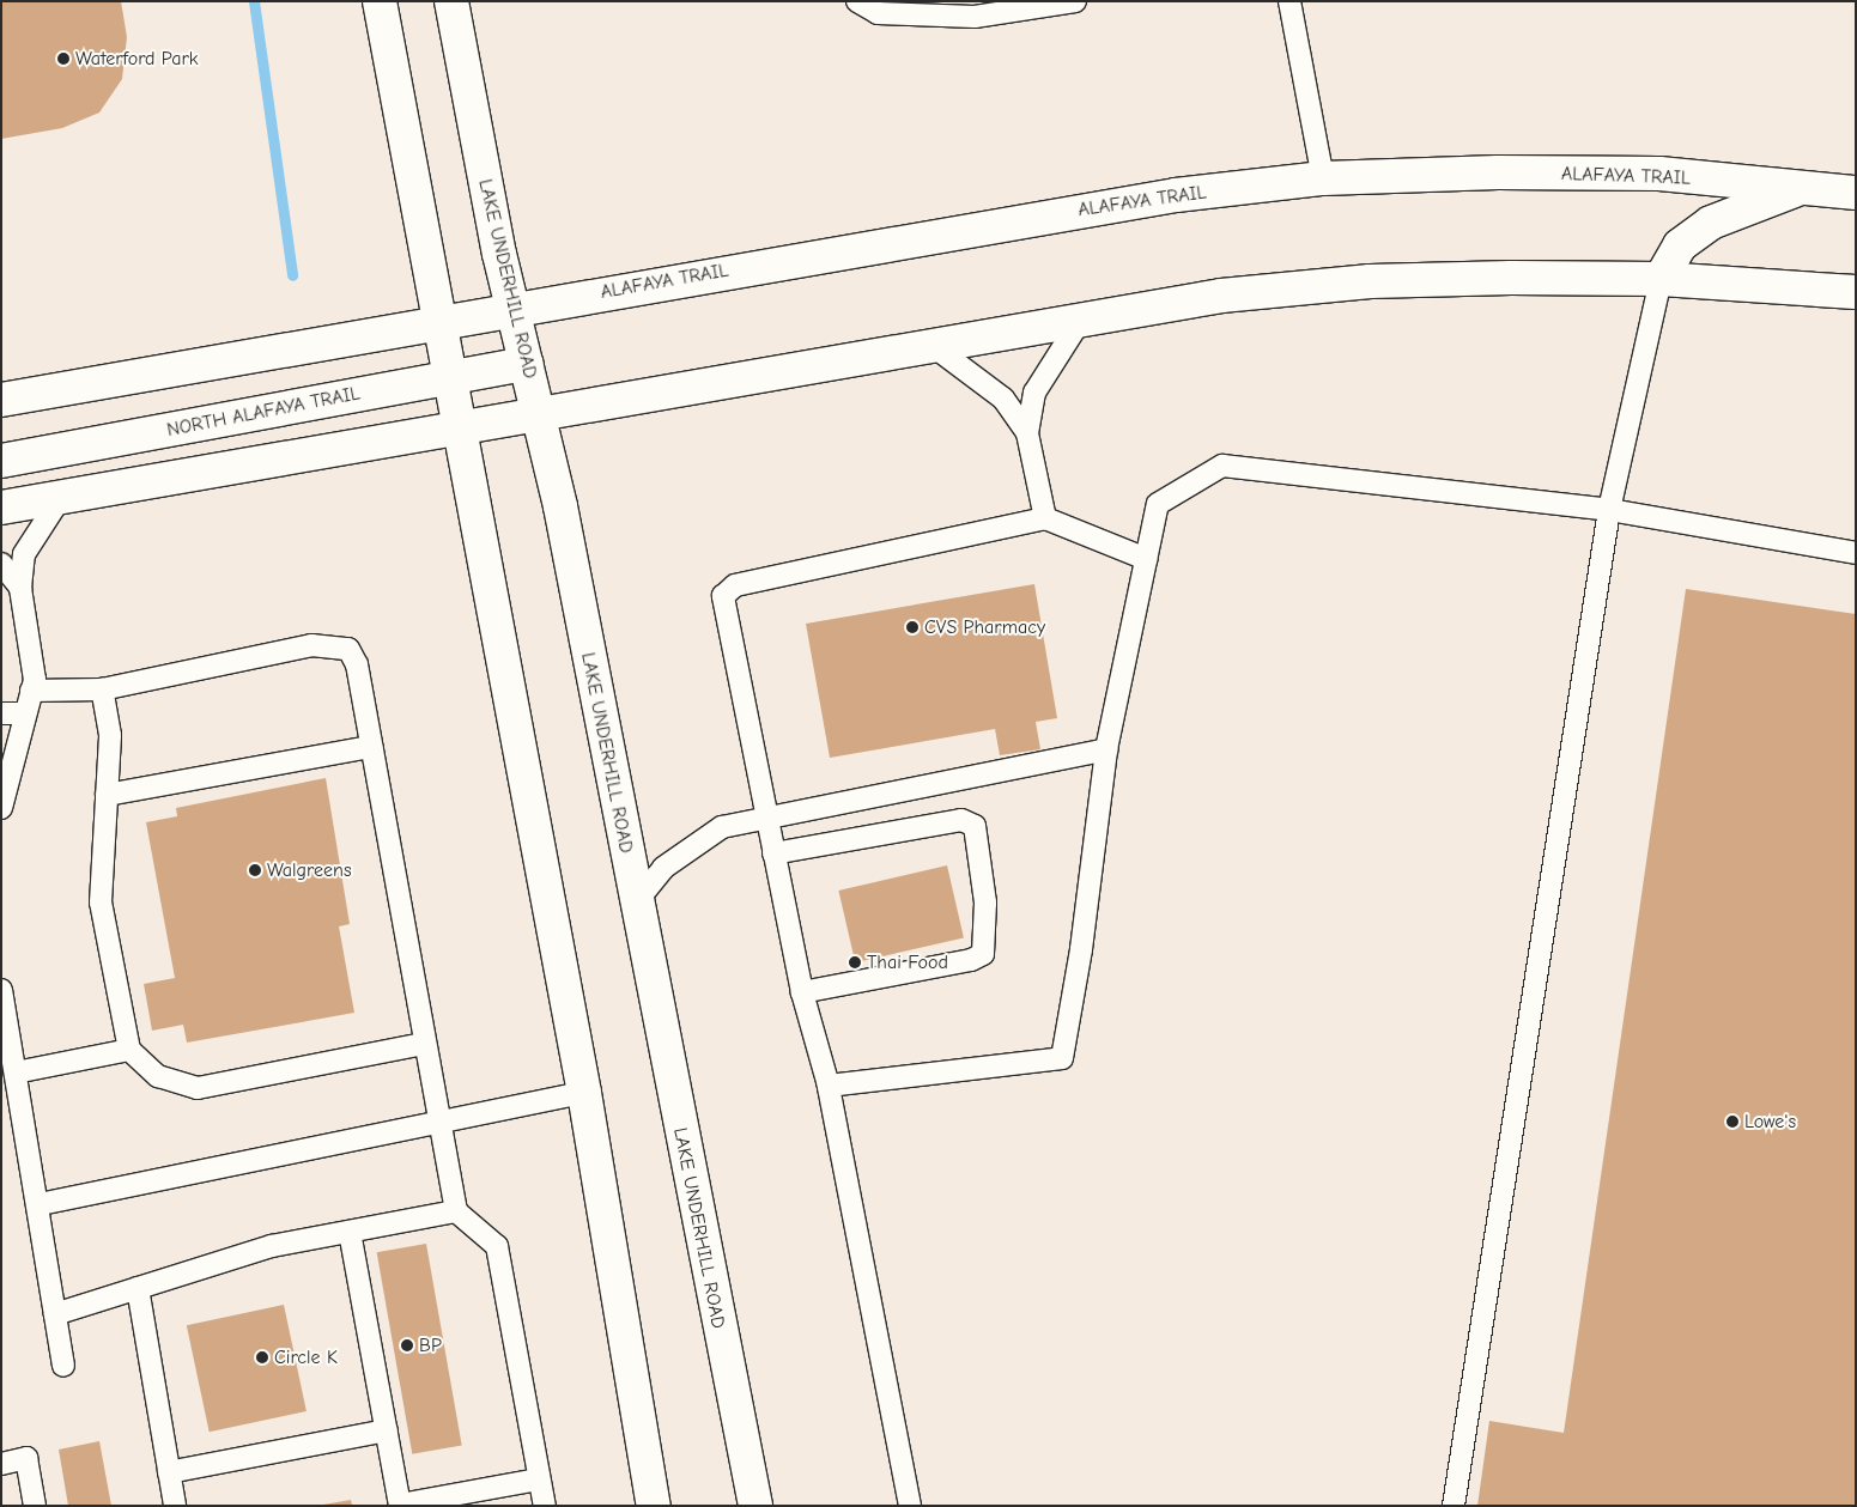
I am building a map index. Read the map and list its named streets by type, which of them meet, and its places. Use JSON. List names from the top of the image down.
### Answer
{
  "streets": {
    "main road": ["ALAFAYA TRAIL", "LAKE UNDERHILL ROAD", "NORTH ALAFAYA TRAIL"]
  },
  "crossings": [
    ["ALAFAYA TRAIL", "LAKE UNDERHILL ROAD"],
    ["LAKE UNDERHILL ROAD", "NORTH ALAFAYA TRAIL"]
  ],
  "places": [
    "Waterford Park",
    "CVS Pharmacy",
    "Walgreens",
    "Thai Food",
    "Lowe's",
    "BP",
    "Circle K"
  ]
}
